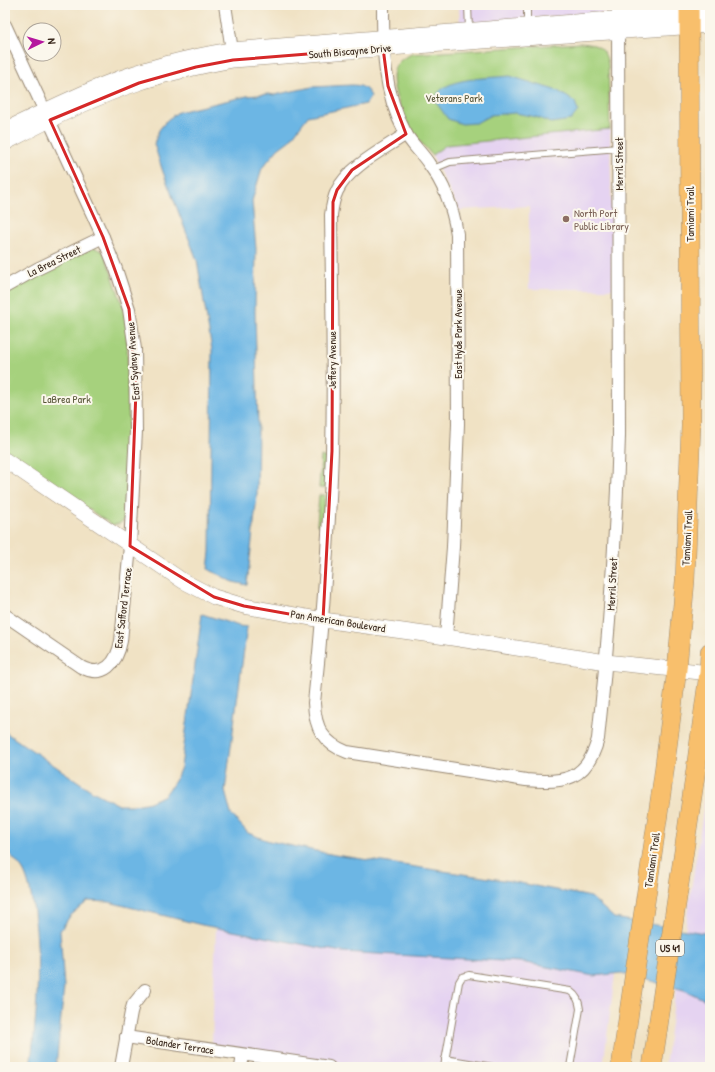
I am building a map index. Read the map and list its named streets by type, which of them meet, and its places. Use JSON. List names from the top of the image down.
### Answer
{
  "streets": {
    "main road": ["Tamiami Trail", "US 41"],
    "street": [
      "South Biscayne Drive",
      "Merril Street",
      "La Brea Street",
      "East Hyde Park Avenue",
      "Jeffery Avenue",
      "East Sydney Avenue",
      "East Safford Terrace",
      "Pan American Boulevard",
      "Bolander Terrace"
    ]
  },
  "crossings": [
    ["South Biscayne Drive", "Merril Street"],
    ["South Biscayne Drive", "Tamiami Trail"],
    ["South Biscayne Drive", "East Hyde Park Avenue"],
    ["South Biscayne Drive", "East Sydney Avenue"],
    ["Merril Street", "Jeffery Avenue"],
    ["Merril Street", "Pan American Boulevard"],
    ["Tamiami Trail", "Pan American Boulevard"],
    ["La Brea Street", "East Sydney Avenue"],
    ["East Hyde Park Avenue", "Jeffery Avenue"],
    ["East Hyde Park Avenue", "Pan American Boulevard"],
    ["Jeffery Avenue", "Pan American Boulevard"],
    ["East Sydney Avenue", "East Safford Terrace"],
    ["East Sydney Avenue", "Pan American Boulevard"],
    ["East Safford Terrace", "Pan American Boulevard"],
    ["Pan American Boulevard", "US 41"]
  ],
  "parks": ["Veterans Park", "LaBrea Park"],
  "places": ["North Port Public Library"],
  "north": "right"
}
